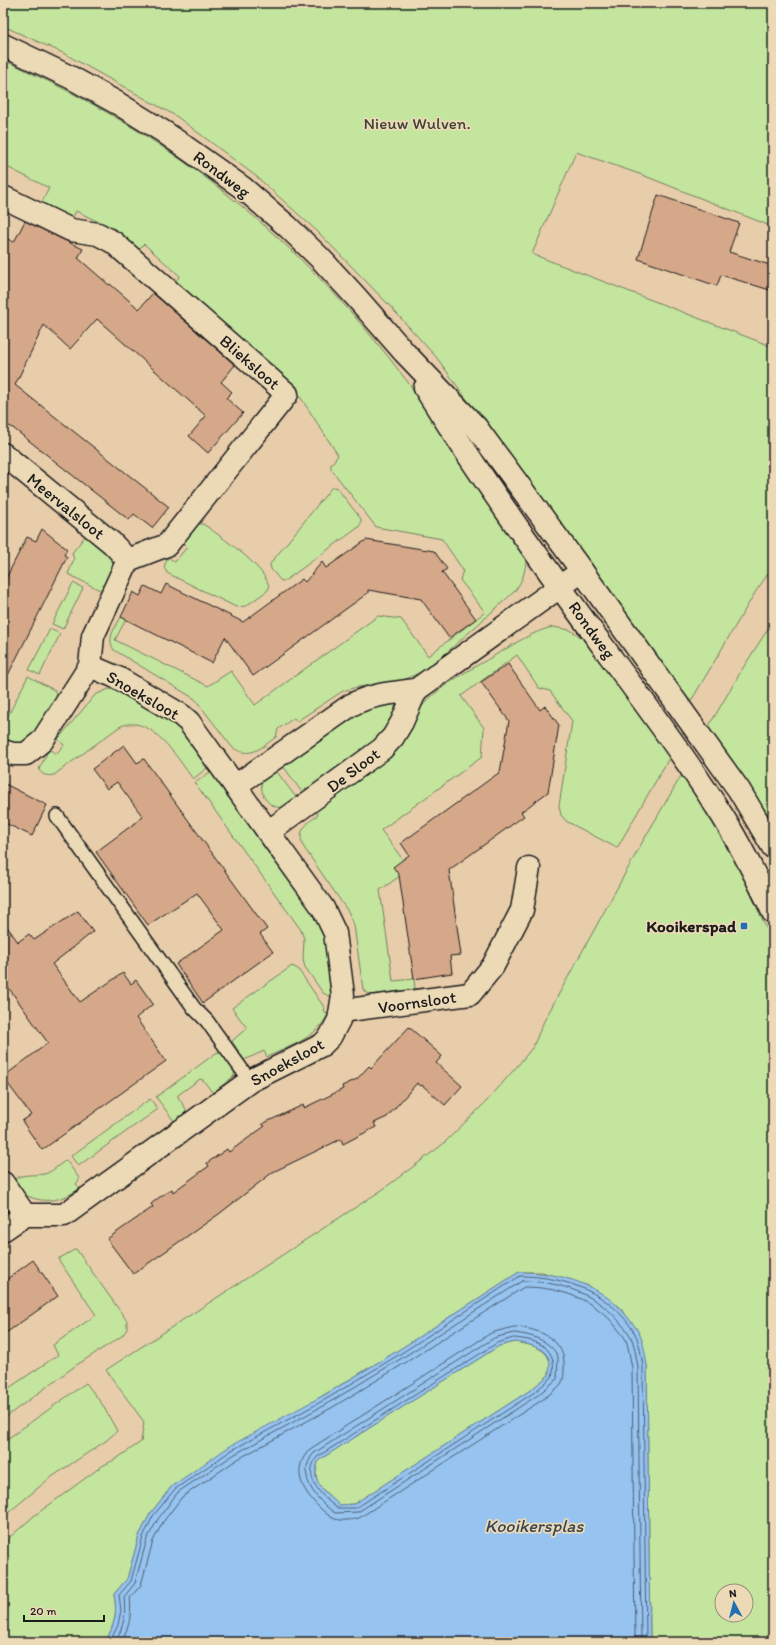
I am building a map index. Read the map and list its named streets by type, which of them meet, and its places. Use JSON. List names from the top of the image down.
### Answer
{
  "streets": {
    "street": [
      "Rondweg",
      "Blieksloot",
      "Meervalsloot",
      "Snoeksloot",
      "De Sloot",
      "Voornsloot"
    ]
  },
  "crossings": [
    ["Blieksloot", "Meervalsloot"],
    ["Snoeksloot", "De Sloot"],
    ["Snoeksloot", "Voornsloot"]
  ],
  "water": ["Kooikersplas"],
  "parks": ["Nieuw Wulven."],
  "places": {
    "transit": ["Kooikerspad"]
  },
  "scale_bar": "20 m",
  "north": "top"
}
